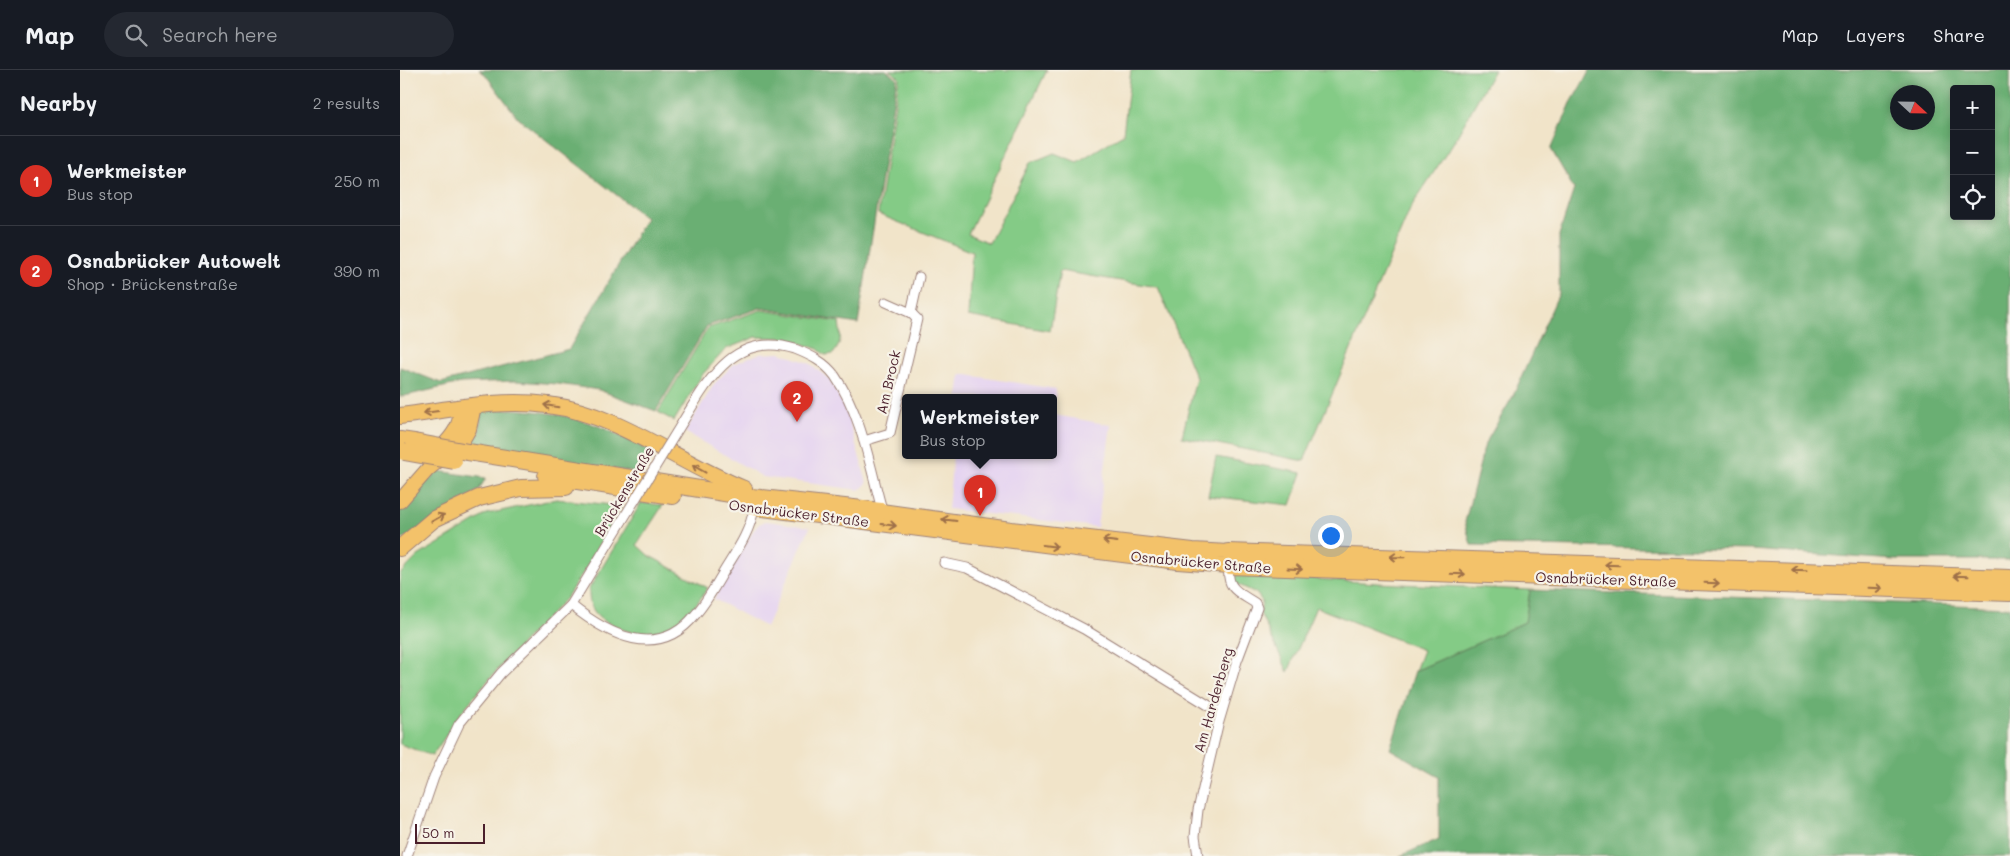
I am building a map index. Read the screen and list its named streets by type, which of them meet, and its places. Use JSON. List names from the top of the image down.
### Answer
{
  "streets": {
    "highway": ["Osnabrücker Straße"],
    "street": ["Am Brock", "Brückenstraße", "Am Harderberg"]
  },
  "crossings": [
    ["Am Brock", "Brückenstraße"],
    ["Brückenstraße", "Osnabrücker Straße"],
    ["Osnabrücker Straße", "Am Harderberg"]
  ],
  "scale_bar": "50 m",
  "north": "right",
  "page": {
    "header": "Map",
    "search": "Search here",
    "nav": ["Map", "Layers", "Share"],
    "heading": ["Nearby", "2 results"],
    "map_buttons": ["+", "−"],
    "list": [
      {
        "mark": "1",
        "name": "Werkmeister",
        "note": "Bus stop",
        "value": "250 m"
      },
      {
        "mark": "2",
        "name": "Osnabrücker Autowelt",
        "note": "Shop · Brückenstraße",
        "value": "390 m"
      }
    ],
    "pins": ["2", "1"],
    "popup": ["Werkmeister", "Bus stop"],
    "scale": "50 m"
  }
}
